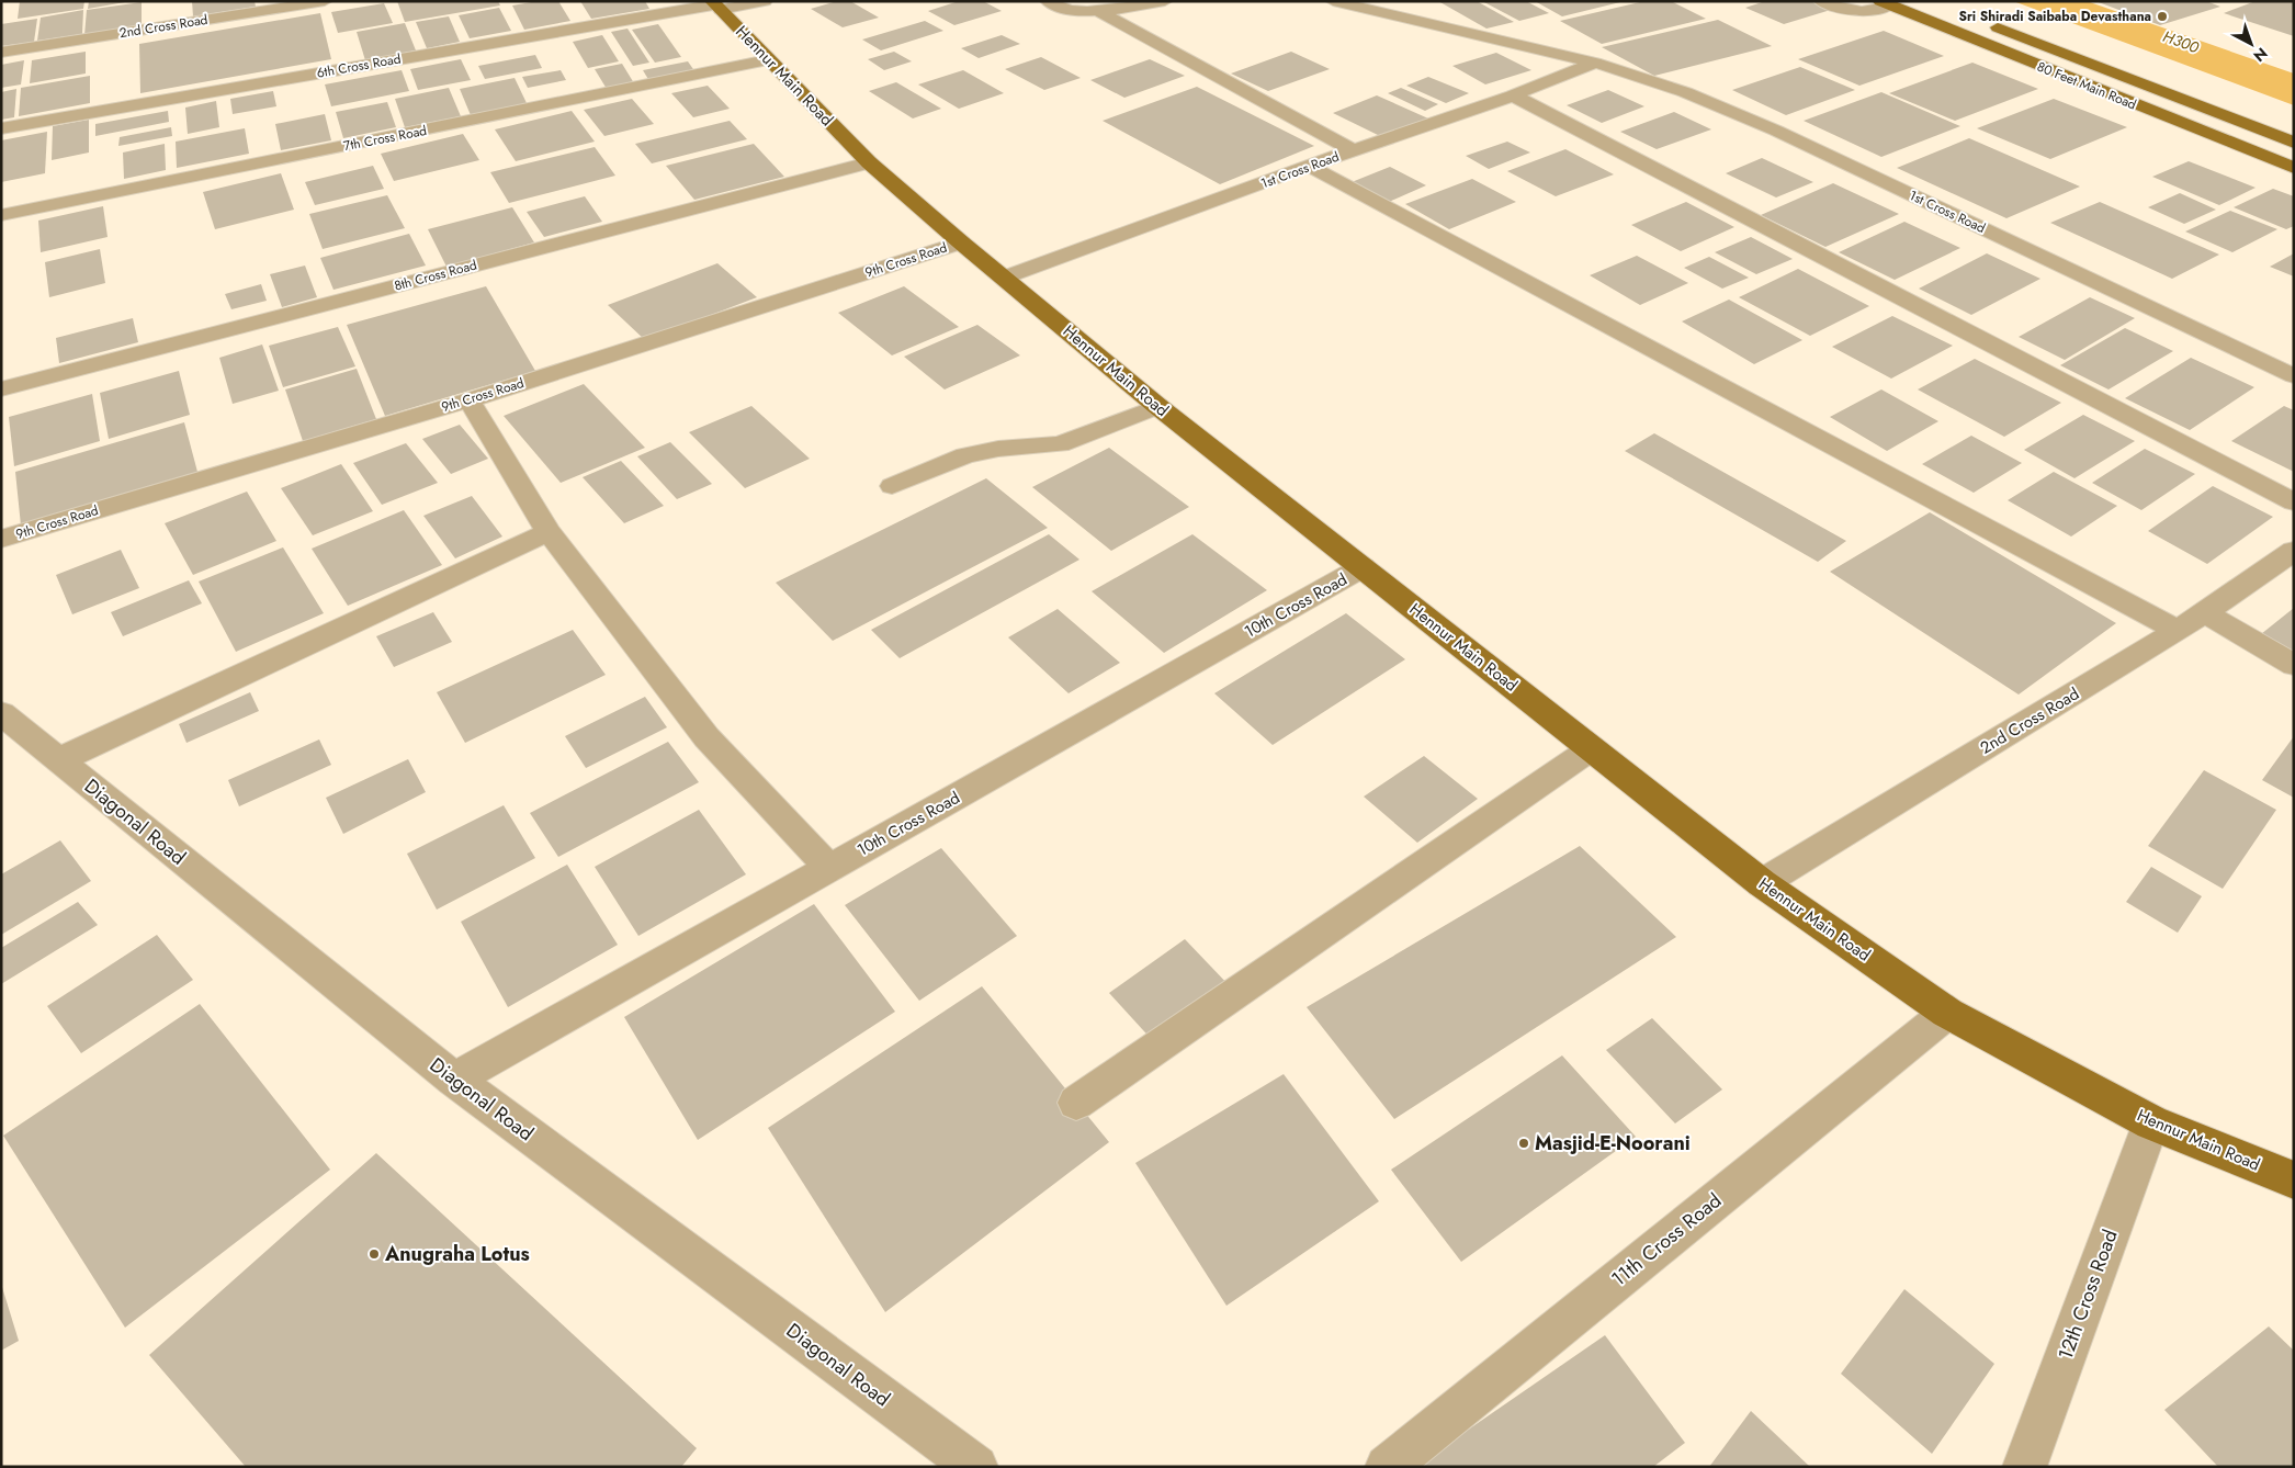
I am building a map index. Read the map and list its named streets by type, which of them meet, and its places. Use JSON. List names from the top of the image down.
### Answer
{
  "streets": {
    "main road": ["Hennur Main Road", "80 Feet Main Road"],
    "street": [
      "2nd Cross Road",
      "6th Cross Road",
      "7th Cross Road",
      "1st Cross Road",
      "9th Cross Road",
      "8th Cross Road",
      "10th Cross Road",
      "Diagonal Road",
      "11th Cross Road",
      "12th Cross Road"
    ]
  },
  "crossings": [
    ["2nd Cross Road", "Hennur Main Road"],
    ["6th Cross Road", "Hennur Main Road"],
    ["Hennur Main Road", "7th Cross Road"],
    ["Hennur Main Road", "1st Cross Road"],
    ["Hennur Main Road", "9th Cross Road"],
    ["Hennur Main Road", "8th Cross Road"],
    ["Hennur Main Road", "10th Cross Road"],
    ["Hennur Main Road", "11th Cross Road"],
    ["Hennur Main Road", "12th Cross Road"],
    ["10th Cross Road", "Diagonal Road"]
  ],
  "water": ["H300"],
  "places": ["Sri Shiradi Saibaba Devasthana", "Masjid-E-Noorani", "Anugraha Lotus"],
  "north": "bottom right"
}
